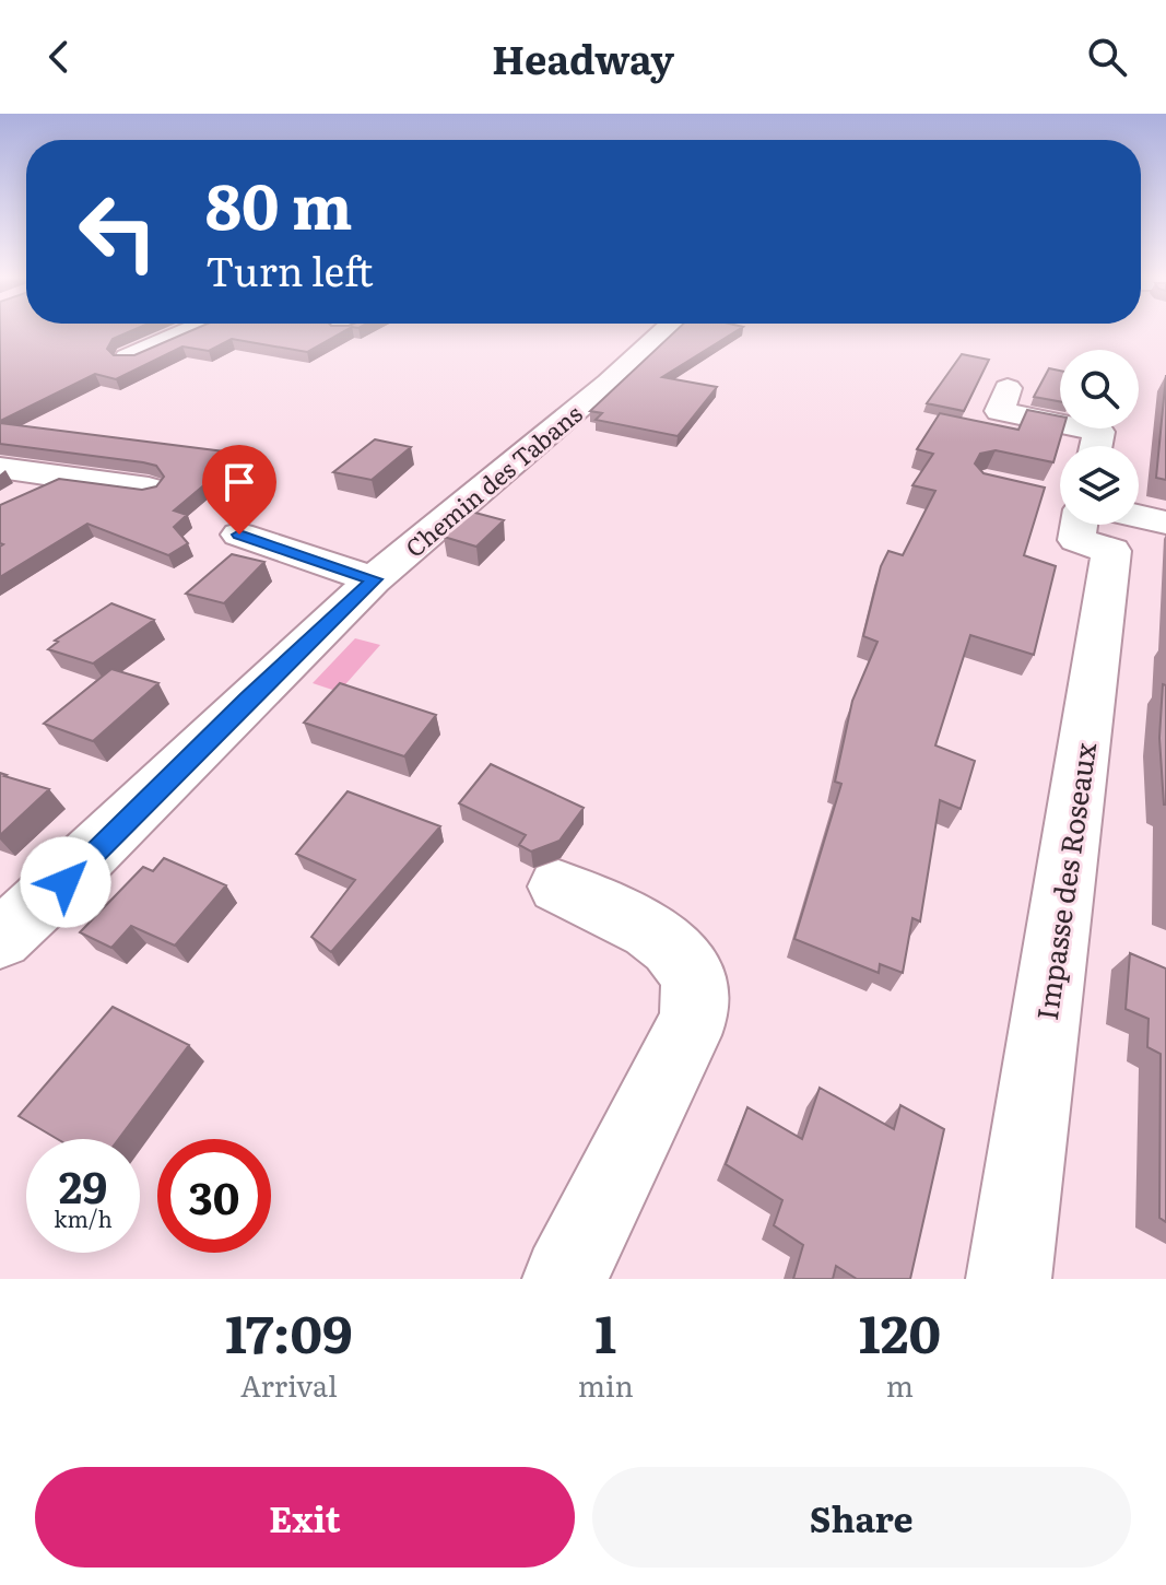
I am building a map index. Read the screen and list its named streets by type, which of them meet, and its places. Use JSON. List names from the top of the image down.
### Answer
{
  "streets": {
    "street": ["Chemin des Tabans", "Impasse des Roseaux"]
  },
  "page": {
    "header": "Headway",
    "turn": ["80 m", "Turn left"],
    "speed": "29 km/h",
    "limit": "30",
    "eta": [
      "17:09",
      "Arrival",
      "1",
      "min",
      "120",
      "m"
    ],
    "buttons": ["Exit", "Share"]
  }
}
